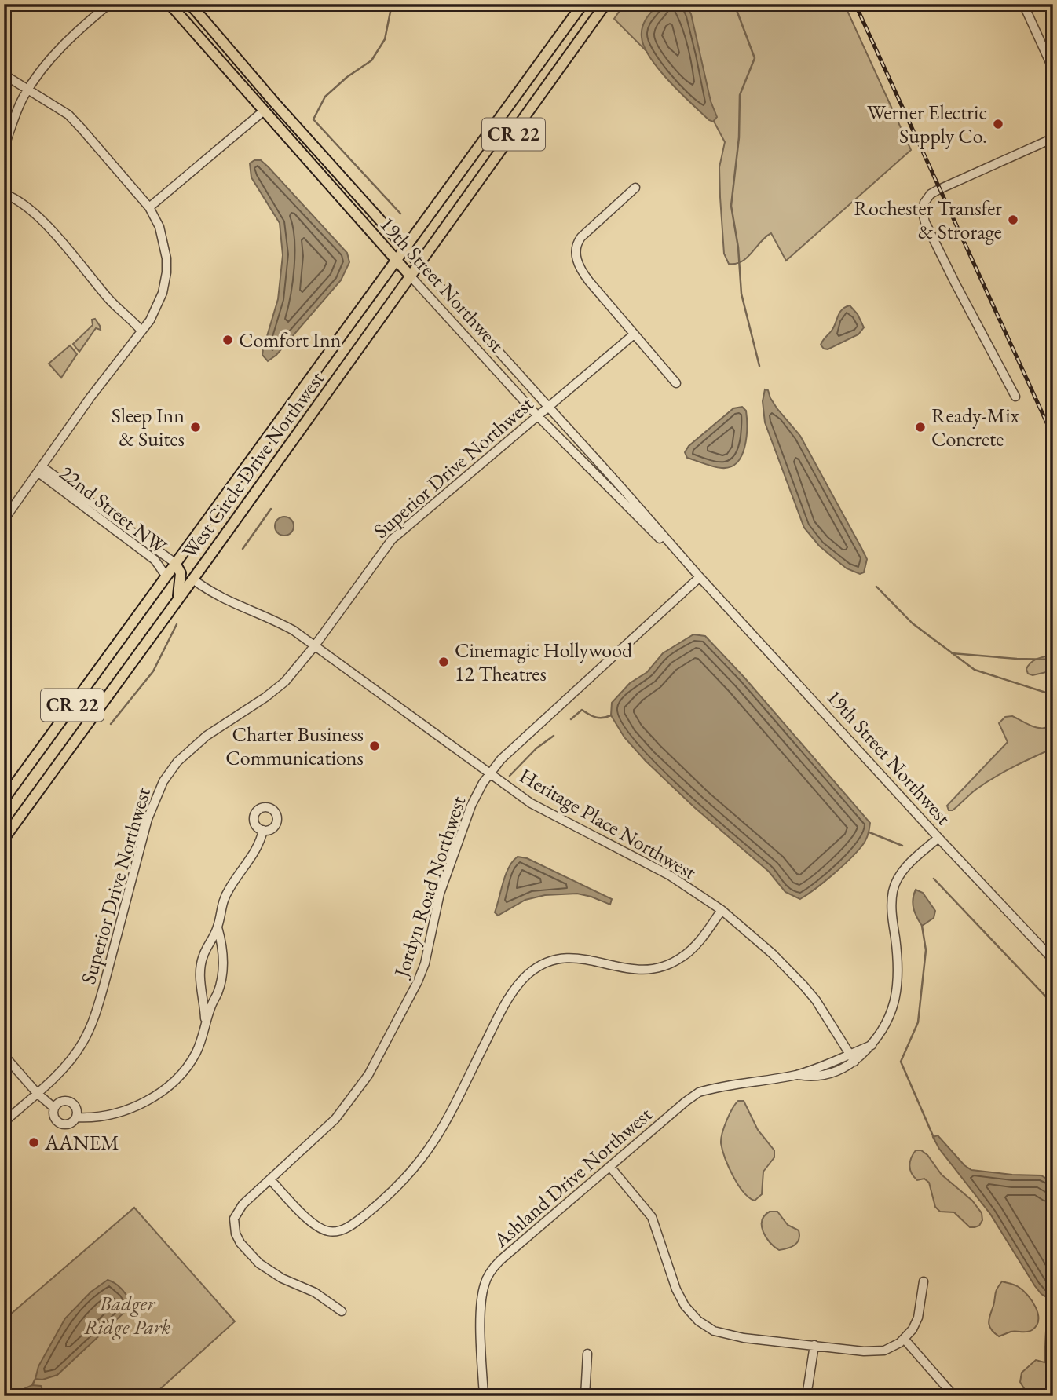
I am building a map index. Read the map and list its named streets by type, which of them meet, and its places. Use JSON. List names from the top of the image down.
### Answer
{
  "streets": {
    "main road": ["CR 22", "19th Street Northwest", "West Circle Drive Northwest"],
    "street": [
      "Superior Drive Northwest",
      "22nd Street NW",
      "Heritage Place Northwest",
      "Jordyn Road Northwest",
      "Ashland Drive Northwest"
    ]
  },
  "crossings": [
    ["19th Street Northwest", "West Circle Drive Northwest"],
    ["19th Street Northwest", "Superior Drive Northwest"],
    ["19th Street Northwest", "Jordyn Road Northwest"],
    ["19th Street Northwest", "Ashland Drive Northwest"],
    ["West Circle Drive Northwest", "22nd Street NW"],
    ["West Circle Drive Northwest", "Heritage Place Northwest"],
    ["Superior Drive Northwest", "Heritage Place Northwest"],
    ["Heritage Place Northwest", "Jordyn Road Northwest"],
    ["Heritage Place Northwest", "Ashland Drive Northwest"]
  ],
  "parks": ["Badger Ridge Park"],
  "places": [
    "Werner Electric Supply Co.",
    "Rochester Transfer & Strorage",
    "Comfort Inn",
    "Sleep Inn & Suites",
    "Ready-Mix Concrete",
    "Cinemagic Hollywood 12 Theatres",
    "Charter Business Communications",
    "AANEM"
  ]
}
